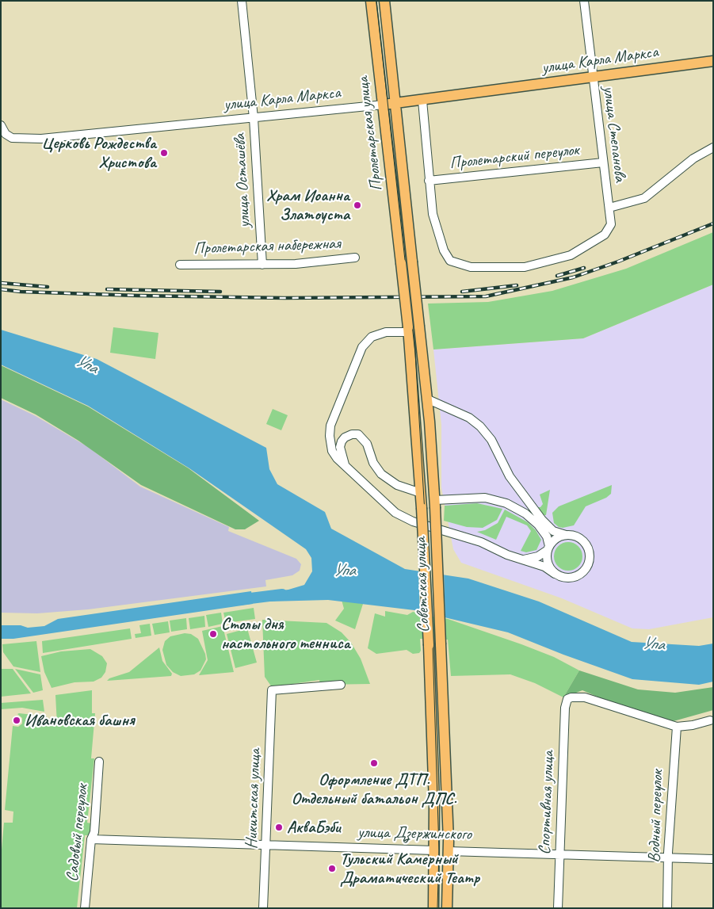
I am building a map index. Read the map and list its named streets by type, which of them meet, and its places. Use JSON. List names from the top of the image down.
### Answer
{
  "streets": {
    "main road": [
      "улица Карла Маркса",
      "Пролетарская улица",
      "Советская улица",
      "улица Дзержинского"
    ],
    "street": [
      "улица Степанова",
      "Пролетарский переулок",
      "улица Осташёва",
      "Пролетарская набережная",
      "Никитская улица",
      "Спортивная улица",
      "Водный переулок",
      "Садовый переулок"
    ]
  },
  "crossings": [
    ["улица Карла Маркса", "Пролетарская улица"],
    ["улица Карла Маркса", "улица Степанова"],
    ["улица Карла Маркса", "улица Осташёва"],
    ["Пролетарская улица", "Советская улица"],
    ["улица Степанова", "Пролетарский переулок"],
    ["улица Осташёва", "Пролетарская набережная"],
    ["Советская улица", "улица Дзержинского"],
    ["Никитская улица", "улица Дзержинского"],
    ["Спортивная улица", "Водный переулок"],
    ["Спортивная улица", "улица Дзержинского"],
    ["Водный переулок", "улица Дзержинского"],
    ["Садовый переулок", "улица Дзержинского"]
  ],
  "water": ["Упа"],
  "places": [
    "Церковь Рождества Христова",
    "Храм Иоанна Златоуста",
    "Cтолы дня настольного тенниса",
    "Ивановская башня",
    "Оформление ДТП. Отдельный батальон ДПС.",
    "АкваБэби",
    "Тульский Камерный Драматический Театр"
  ]
}
